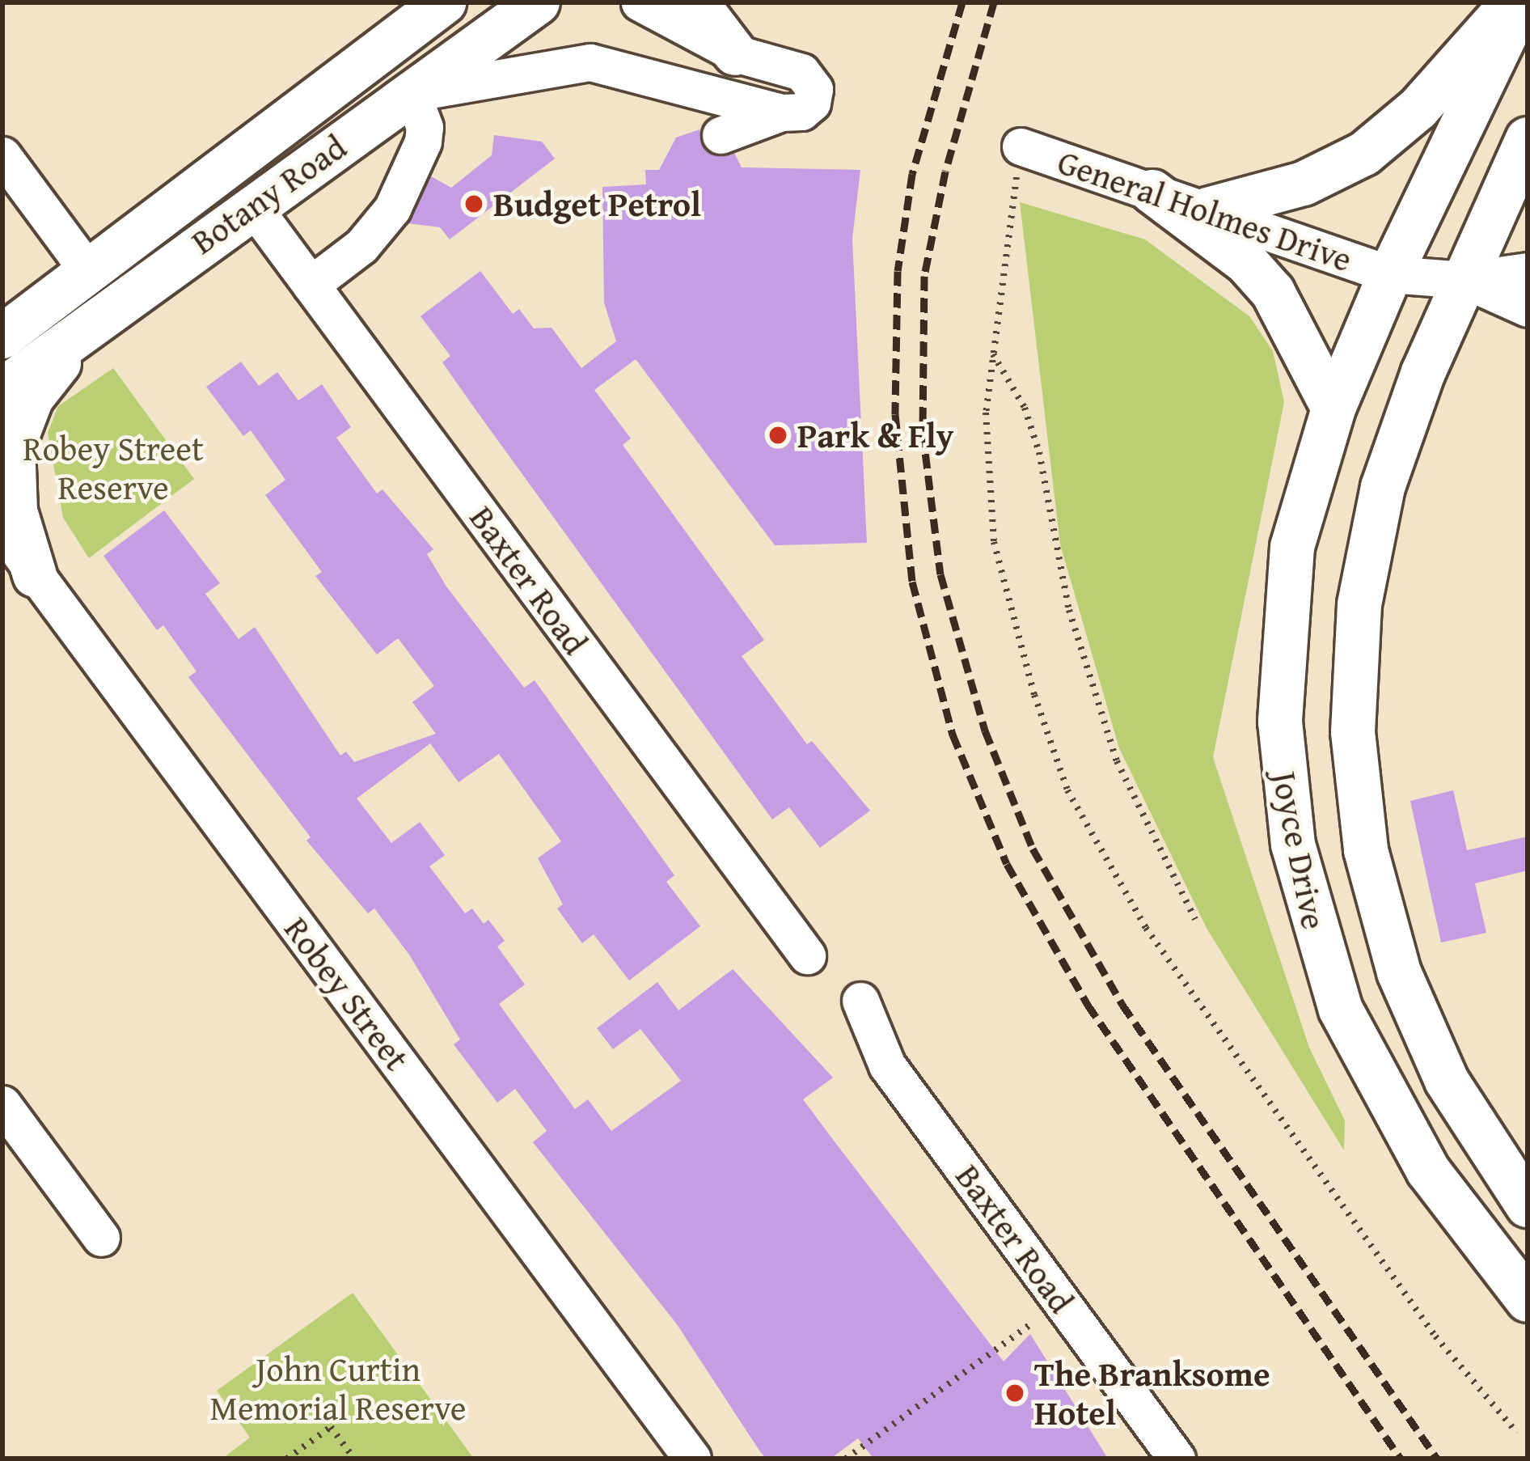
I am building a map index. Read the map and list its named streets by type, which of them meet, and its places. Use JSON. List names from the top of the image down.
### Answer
{
  "streets": {
    "main road": ["Botany Road", "General Holmes Drive", "Joyce Drive"],
    "street": ["Baxter Road", "Robey Street"]
  },
  "crossings": [
    ["Botany Road", "Baxter Road"],
    ["General Holmes Drive", "Joyce Drive"]
  ],
  "parks": ["Robey Street Reserve", "John Curtin Memorial Reserve"],
  "places": ["Budget Petrol", "Park & Fly", "The Branksome Hotel"]
}
